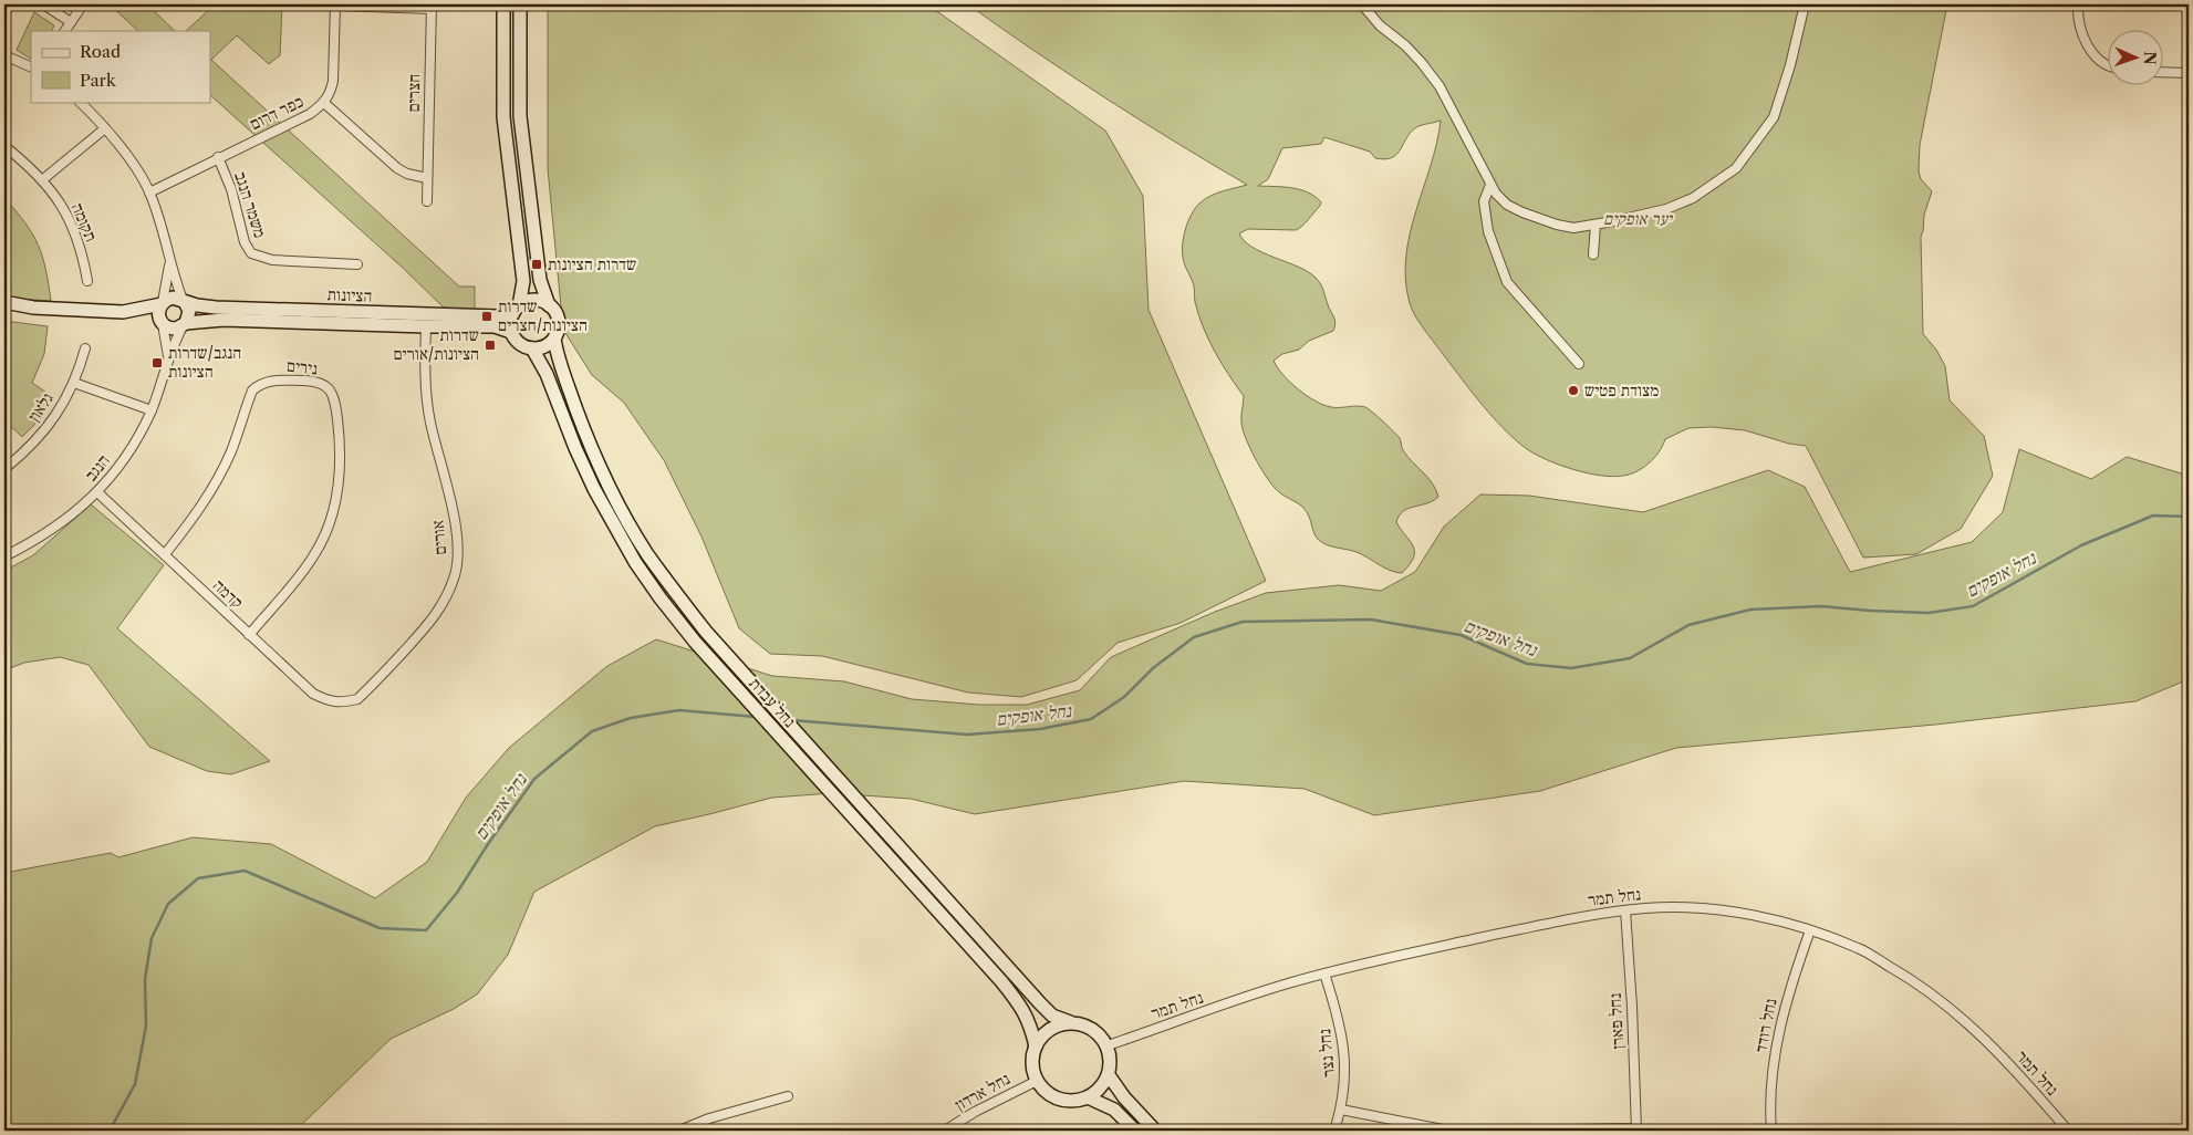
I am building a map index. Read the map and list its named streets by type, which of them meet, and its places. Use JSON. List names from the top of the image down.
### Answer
{
  "streets": {
    "street": [
      "חצרים",
      "כפר דרום",
      "משמר הנגב",
      "תקומה",
      "הציונות",
      "נירים",
      "גלאון",
      "הנגב",
      "אורים",
      "קדמה",
      "נחל עבדת",
      "נחל תמר",
      "נחל פארן",
      "נחל רודד",
      "נחל נצר",
      "נחל ארדון"
    ]
  },
  "crossings": [
    ["חצרים", "כפר דרום"],
    ["כפר דרום", "משמר הנגב"],
    ["הציונות", "הנגב"],
    ["הציונות", "אורים"],
    ["הציונות", "נחל עבדת"],
    ["נירים", "קדמה"],
    ["גלאון", "הנגב"],
    ["הנגב", "קדמה"],
    ["אורים", "קדמה"],
    ["נחל עבדת", "נחל תמר"],
    ["נחל עבדת", "נחל ארדון"],
    ["נחל תמר", "נחל פארן"],
    ["נחל תמר", "נחל רודד"],
    ["נחל תמר", "נחל נצר"],
    ["נחל תמר", "נחל ארדון"]
  ],
  "water": ["נחל אופקים"],
  "parks": ["יער אופקים"],
  "places": {
    "transit": [
      "שדרות הציונות",
      "שדרות הציונות/חצרים",
      "שדרות הציונות/אורים",
      "הנגב/שדרות הציונות"
    ],
    "other": ["מצודת פטיש"]
  },
  "legend": ["Road", "Park"],
  "north": "right"
}
